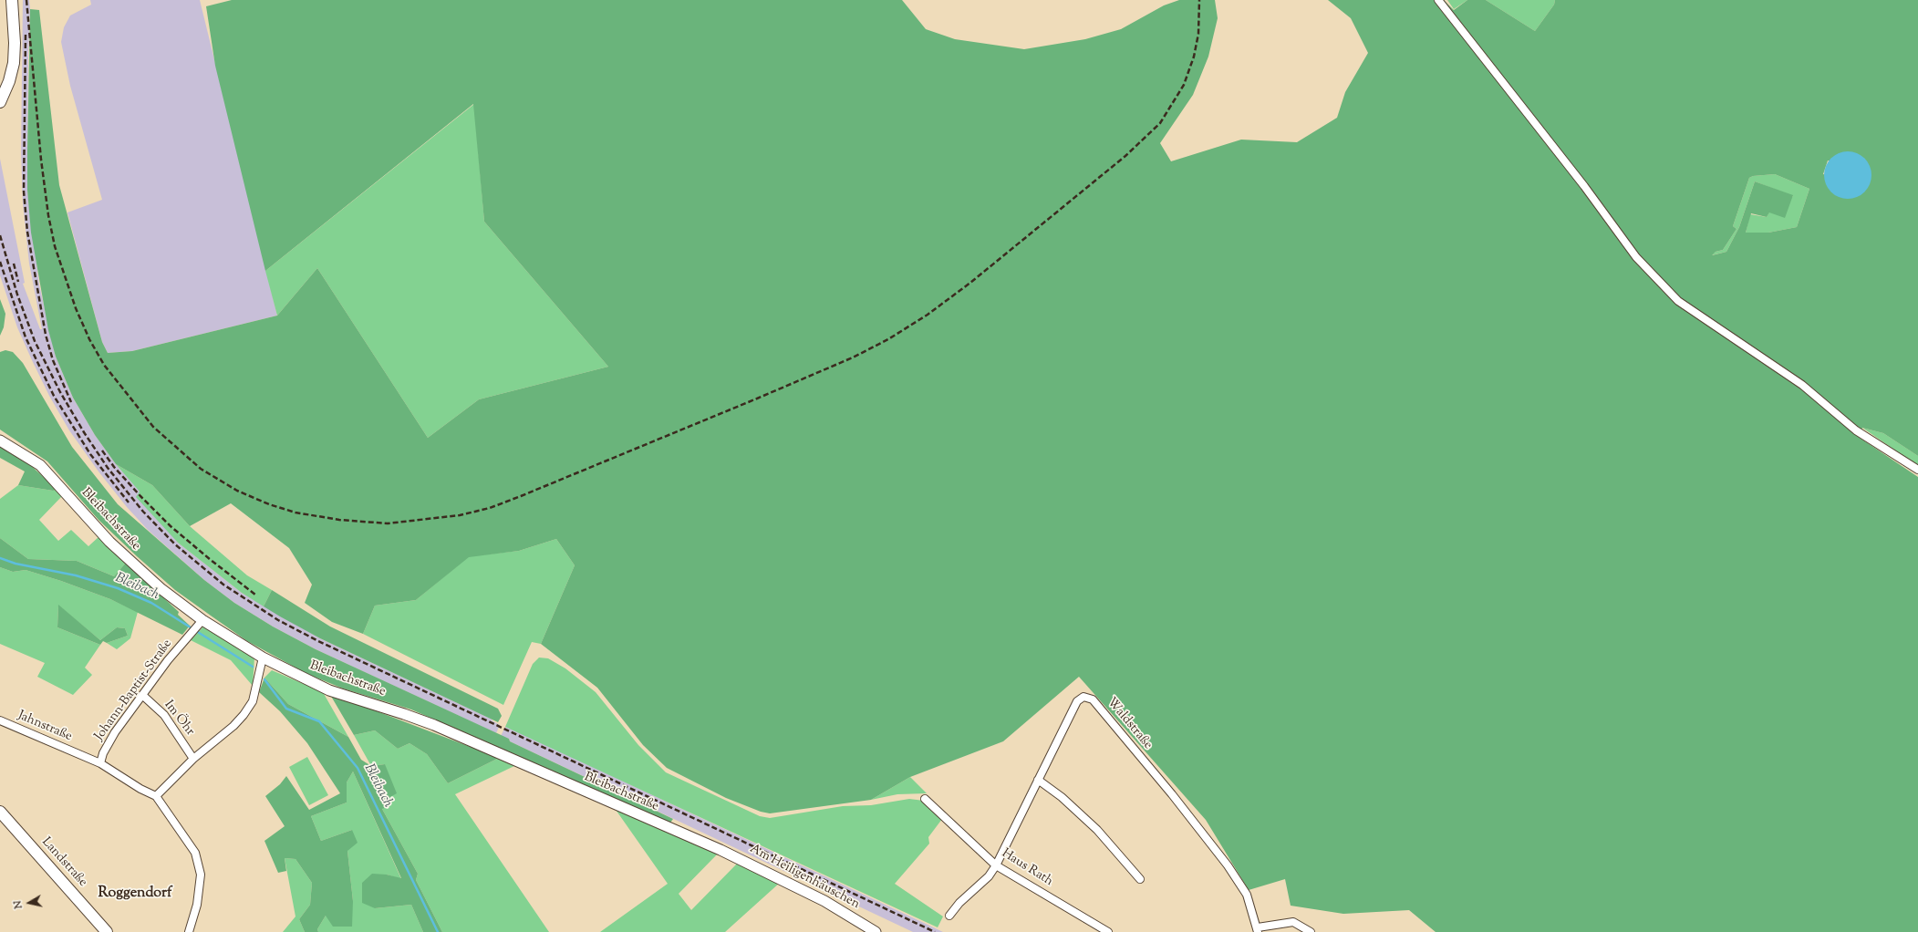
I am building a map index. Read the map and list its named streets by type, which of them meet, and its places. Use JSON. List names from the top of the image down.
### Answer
{
  "streets": {
    "main road": ["Bleibachstraße", "Landstraße", "Am Heiligenhäuschen"],
    "street": [
      "Johann-Baptist-Straße",
      "Im Öhr",
      "Waldstraße",
      "Jahnstraße",
      "Haus Rath"
    ]
  },
  "crossings": [
    ["Bleibachstraße", "Johann-Baptist-Straße"],
    ["Bleibachstraße", "Am Heiligenhäuschen"],
    ["Johann-Baptist-Straße", "Im Öhr"],
    ["Johann-Baptist-Straße", "Jahnstraße"],
    ["Waldstraße", "Haus Rath"]
  ],
  "districts": ["Roggendorf"],
  "water": ["Bleibach"],
  "north": "left"
}
